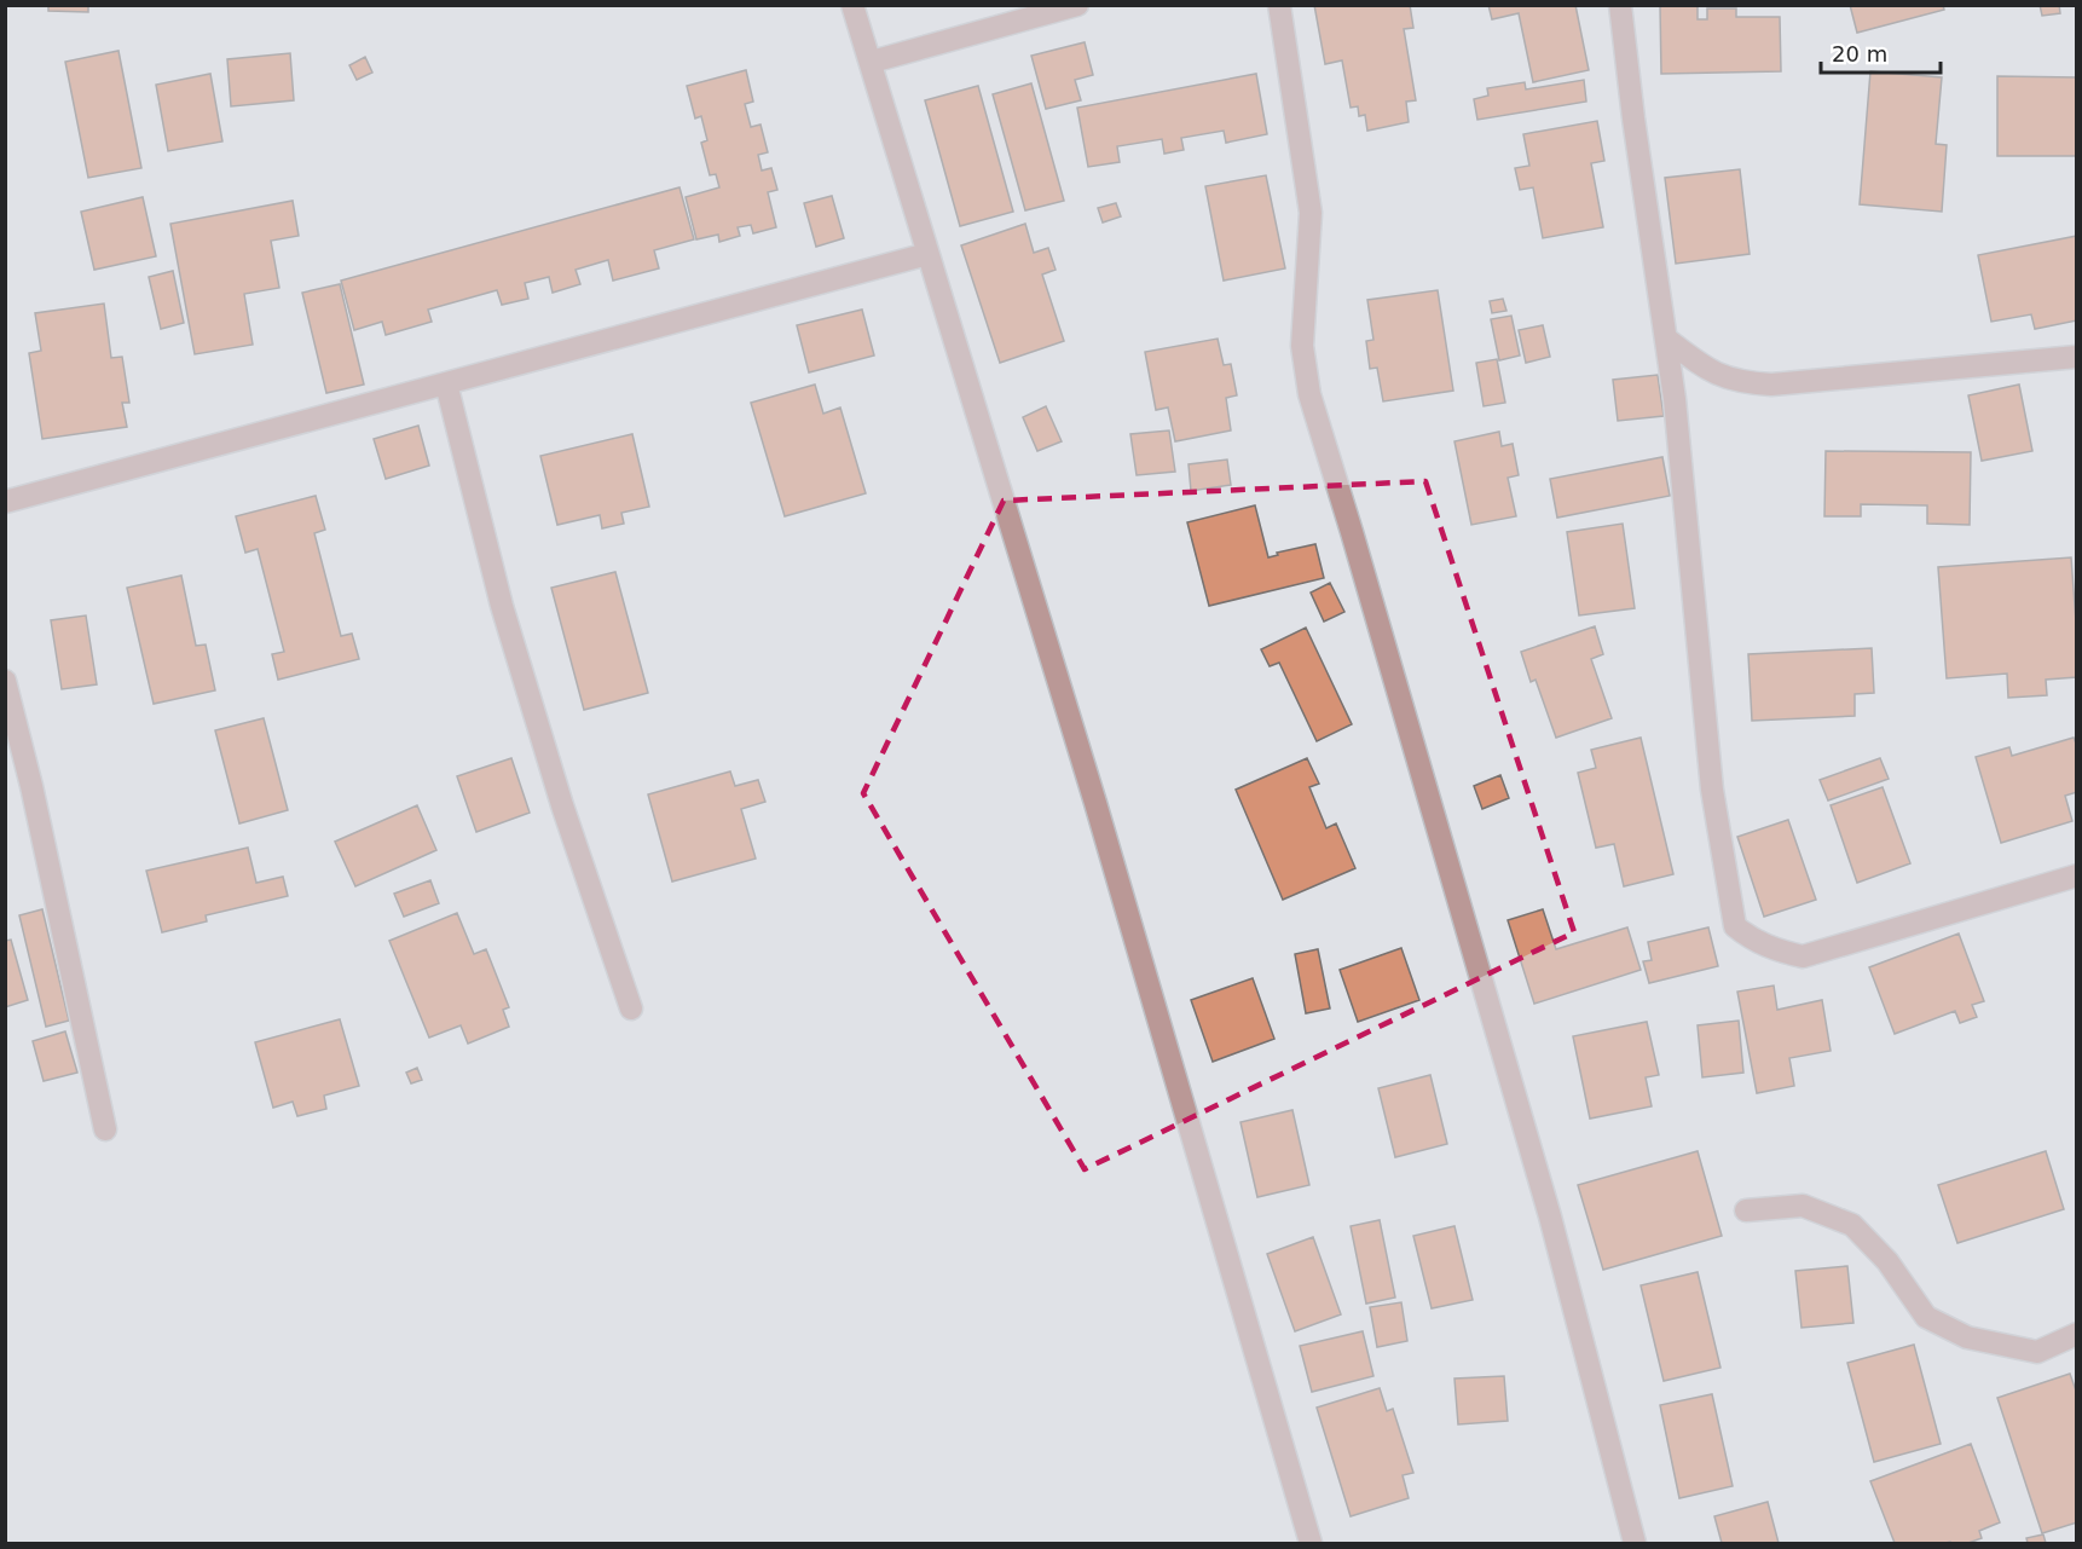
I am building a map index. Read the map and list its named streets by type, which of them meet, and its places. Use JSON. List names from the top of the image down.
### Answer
{
  "scale_bar": "20 m"
}
